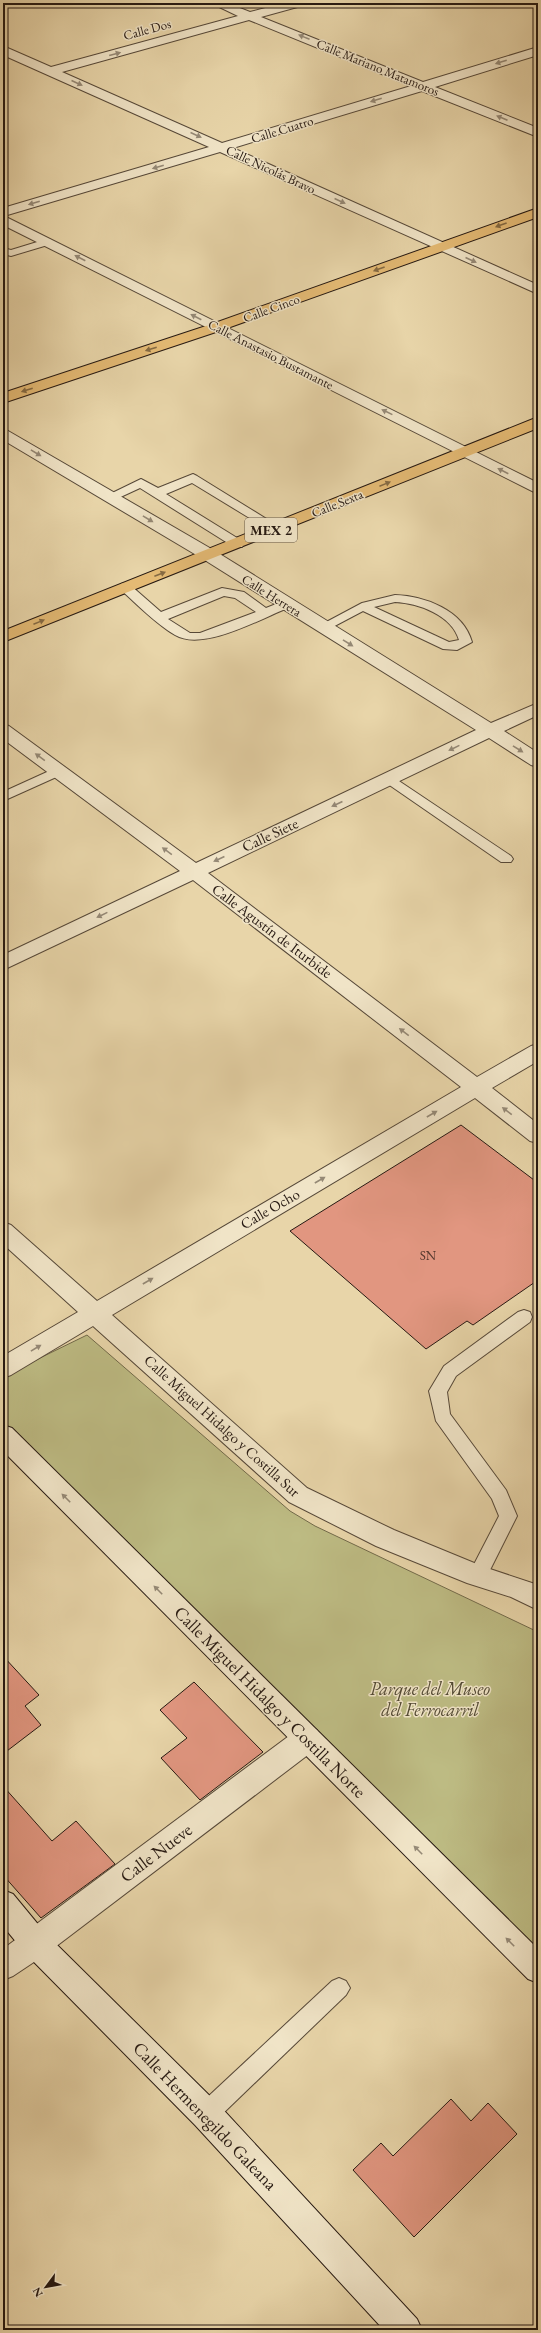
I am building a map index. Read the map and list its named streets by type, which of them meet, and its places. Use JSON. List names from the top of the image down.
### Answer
{
  "streets": {
    "main road": ["Calle Cinco", "Calle Sexta", "MEX 2"],
    "street": [
      "Calle Dos",
      "Calle Mariano Matamoros",
      "Calle Cuatro",
      "Calle Nicolás Bravo",
      "Calle Anastasio Bustamante",
      "Calle Herrera",
      "Calle Siete",
      "Calle Agustín de Iturbide",
      "Calle Ocho",
      "Calle Miguel Hidalgo y Costilla Sur",
      "Calle Miguel Hidalgo y Costilla Norte",
      "Calle Nueve",
      "Calle Hermenegildo Galeana"
    ]
  },
  "crossings": [
    ["Calle Dos", "Calle Mariano Matamoros"],
    ["Calle Dos", "Calle Nicolás Bravo"],
    ["Calle Mariano Matamoros", "Calle Cuatro"],
    ["Calle Cuatro", "Calle Nicolás Bravo"],
    ["Calle Nicolás Bravo", "Calle Cinco"],
    ["Calle Cinco", "Calle Anastasio Bustamante"],
    ["Calle Anastasio Bustamante", "Calle Sexta"],
    ["Calle Sexta", "Calle Herrera"],
    ["Calle Herrera", "Calle Siete"],
    ["Calle Siete", "Calle Agustín de Iturbide"],
    ["Calle Agustín de Iturbide", "Calle Ocho"],
    ["Calle Ocho", "Calle Miguel Hidalgo y Costilla Sur"],
    ["Calle Miguel Hidalgo y Costilla Norte", "Calle Nueve"],
    ["Calle Nueve", "Calle Hermenegildo Galeana"]
  ],
  "one_way": [
    "Calle Dos",
    "Calle Mariano Matamoros",
    "Calle Cuatro",
    "Calle Nicolás Bravo",
    "Calle Cinco",
    "Calle Anastasio Bustamante",
    "Calle Sexta",
    "Calle Herrera",
    "Calle Siete",
    "Calle Agustín de Iturbide",
    "Calle Ocho",
    "Calle Miguel Hidalgo y Costilla Norte"
  ],
  "parks": ["Parque del Museo del Ferrocarril"],
  "house_numbers": ["SN"],
  "north": "bottom left"
}
